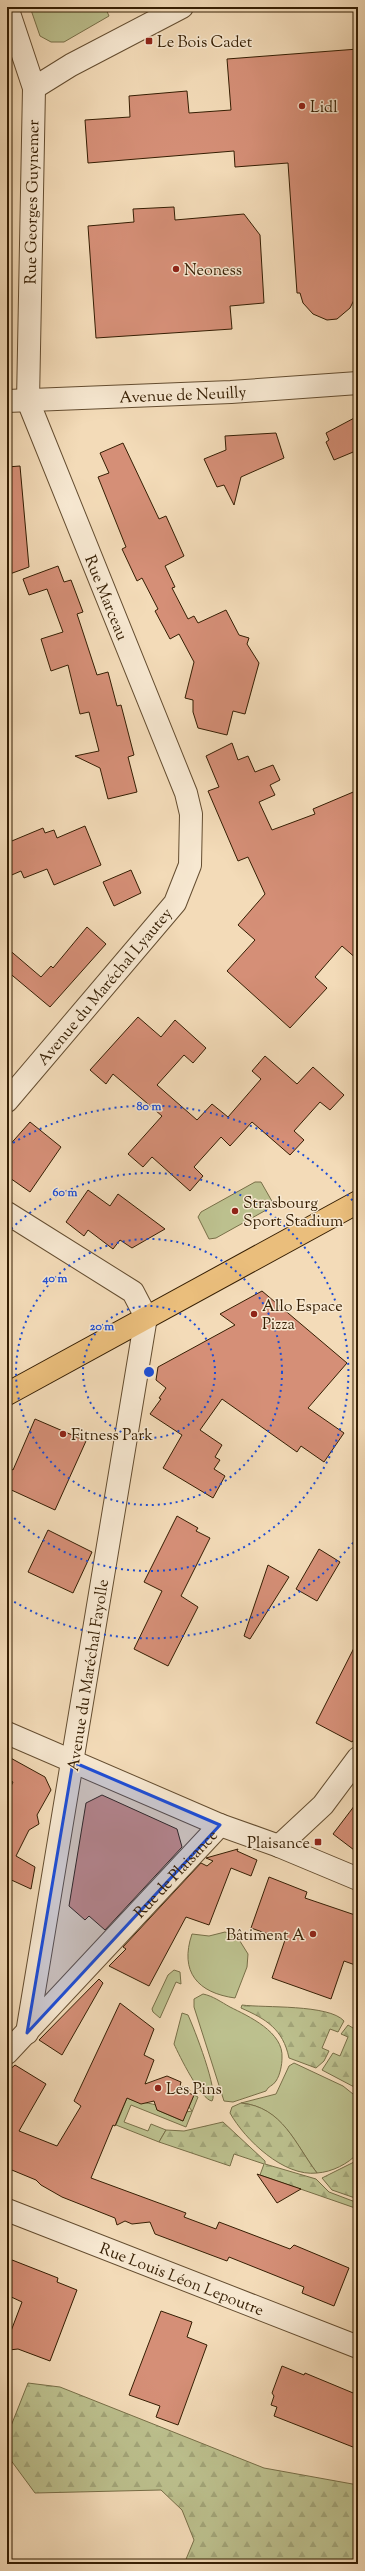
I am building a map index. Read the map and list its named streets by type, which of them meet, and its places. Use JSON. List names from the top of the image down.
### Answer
{
  "streets": {
    "street": [
      "Rue Georges Guynemer",
      "Avenue de Neuilly",
      "Rue Marceau",
      "Avenue du Maréchal Lyautey",
      "Avenue du Maréchal Fayolle",
      "Rue de Plaisance",
      "Rue Louis Léon Lepoutre"
    ]
  },
  "crossings": [
    ["Rue Georges Guynemer", "Avenue de Neuilly"],
    ["Rue Georges Guynemer", "Rue Marceau"],
    ["Avenue de Neuilly", "Rue Marceau"],
    ["Rue Marceau", "Avenue du Maréchal Lyautey"],
    ["Avenue du Maréchal Fayolle", "Rue de Plaisance"]
  ],
  "places": {
    "transit": ["Le Bois Cadet", "Plaisance"],
    "other": [
      "Lidl",
      "Neoness",
      "Strasbourg Sport Stadium",
      "Allo Espace Pizza",
      "Fitness Park",
      "Bâtiment A",
      "Les Pins"
    ]
  },
  "rings": [
    "80 m",
    "60 m",
    "40 m",
    "20 m"
  ]
}
